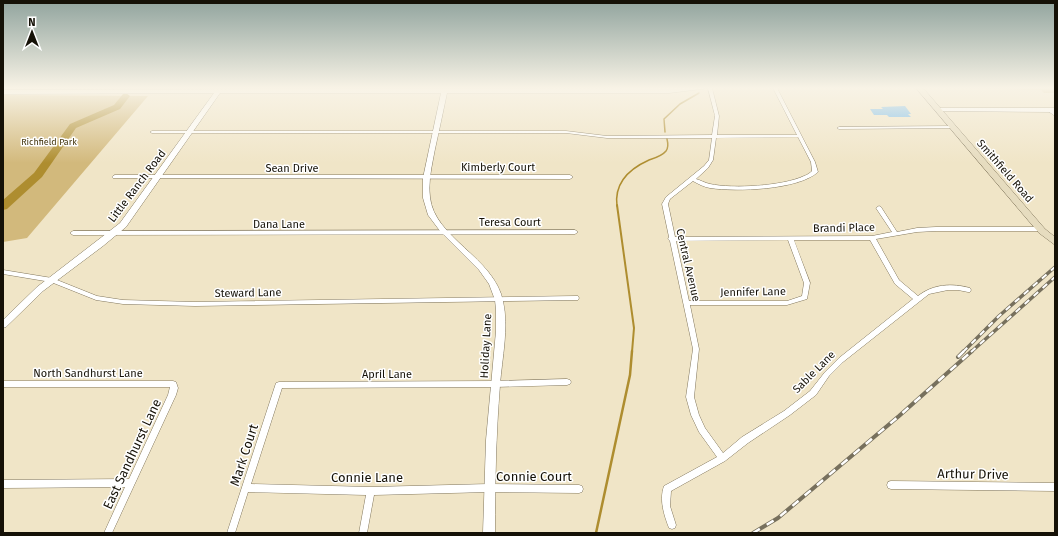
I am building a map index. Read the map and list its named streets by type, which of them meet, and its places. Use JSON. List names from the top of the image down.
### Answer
{
  "streets": {
    "main road": ["Smithfield Road"],
    "street": [
      "Kimberly Court",
      "Sean Drive",
      "Little Ranch Road",
      "Teresa Court",
      "Dana Lane",
      "Brandi Place",
      "Central Avenue",
      "Jennifer Lane",
      "Steward Lane",
      "Holiday Lane",
      "Sable Lane",
      "North Sandhurst Lane",
      "April Lane",
      "East Sandhurst Lane",
      "Mark Court",
      "Arthur Drive",
      "Connie Court",
      "Connie Lane"
    ]
  },
  "crossings": [
    ["Kimberly Court", "Sean Drive"],
    ["Kimberly Court", "Holiday Lane"],
    ["Sean Drive", "Little Ranch Road"],
    ["Sean Drive", "Holiday Lane"],
    ["Smithfield Road", "Brandi Place"],
    ["Little Ranch Road", "Dana Lane"],
    ["Little Ranch Road", "Steward Lane"],
    ["Teresa Court", "Dana Lane"],
    ["Teresa Court", "Holiday Lane"],
    ["Dana Lane", "Holiday Lane"],
    ["Brandi Place", "Central Avenue"],
    ["Brandi Place", "Jennifer Lane"],
    ["Central Avenue", "Jennifer Lane"],
    ["Central Avenue", "Sable Lane"],
    ["Steward Lane", "Holiday Lane"],
    ["Holiday Lane", "April Lane"],
    ["Holiday Lane", "Connie Court"],
    ["Holiday Lane", "Connie Lane"],
    ["North Sandhurst Lane", "East Sandhurst Lane"],
    ["April Lane", "Mark Court"],
    ["Mark Court", "Connie Lane"],
    ["Connie Court", "Connie Lane"]
  ],
  "parks": ["Richfield Park"],
  "north": "top"
}
